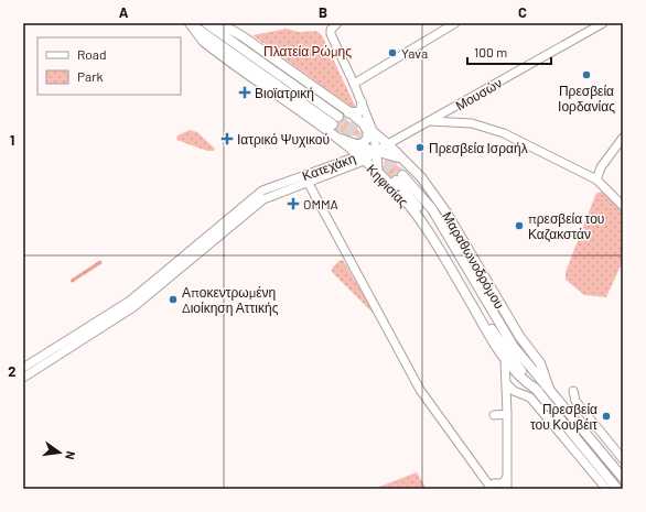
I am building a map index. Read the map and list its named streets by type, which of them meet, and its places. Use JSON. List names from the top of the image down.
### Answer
{
  "streets": {
    "main road": [
      "Μουσών",
      "Κατεχάκη",
      "Κηφισίας",
      "Μαραθωνοδρόμου"
    ]
  },
  "crossings": [
    ["Μουσών", "Κατεχάκη"],
    ["Κατεχάκη", "Κηφισίας"],
    ["Κηφισίας", "Μαραθωνοδρόμου"]
  ],
  "parks": ["Πλατεία Ρώμης"],
  "places": {
    "other": [
      "Yava",
      "Πρεσβεία Ιορδανίας",
      "Πρεσβεία Ισραήλ",
      "πρεσβεία του Καζακστάν",
      "Αποκεντρωμένη Διοίκηση Αττικής",
      "Πρεσβεία του Κουβέιτ"
    ],
    "health": ["Βιοϊατρική", "Ιατρικό Ψυχικού", "OMMA"]
  },
  "legend": ["Road", "Park"],
  "scale_bar": "100 m",
  "north": "right",
  "grid": {
    "columns": ["A", "B", "C"],
    "rows": ["1", "2"]
  }
}
